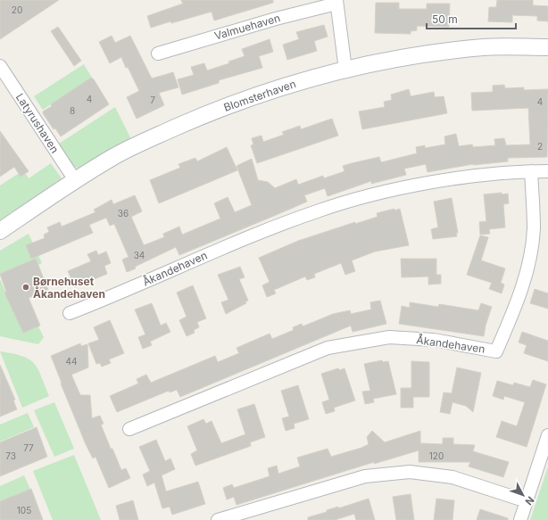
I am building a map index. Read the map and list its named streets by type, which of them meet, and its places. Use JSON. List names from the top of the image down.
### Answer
{
  "streets": {
    "street": [
      "Valmuehaven",
      "Blomsterhaven",
      "Latyrushaven",
      "Åkandehaven"
    ]
  },
  "crossings": [
    ["Valmuehaven", "Blomsterhaven"],
    ["Blomsterhaven", "Latyrushaven"]
  ],
  "places": ["Børnehuset Åkandehaven"],
  "house_numbers": [
    "20",
    "4",
    "7",
    "4",
    "8",
    "2",
    "36",
    "34",
    "44",
    "77",
    "73",
    "120",
    "105"
  ],
  "scale_bar": "50 m",
  "north": "bottom right"
}
